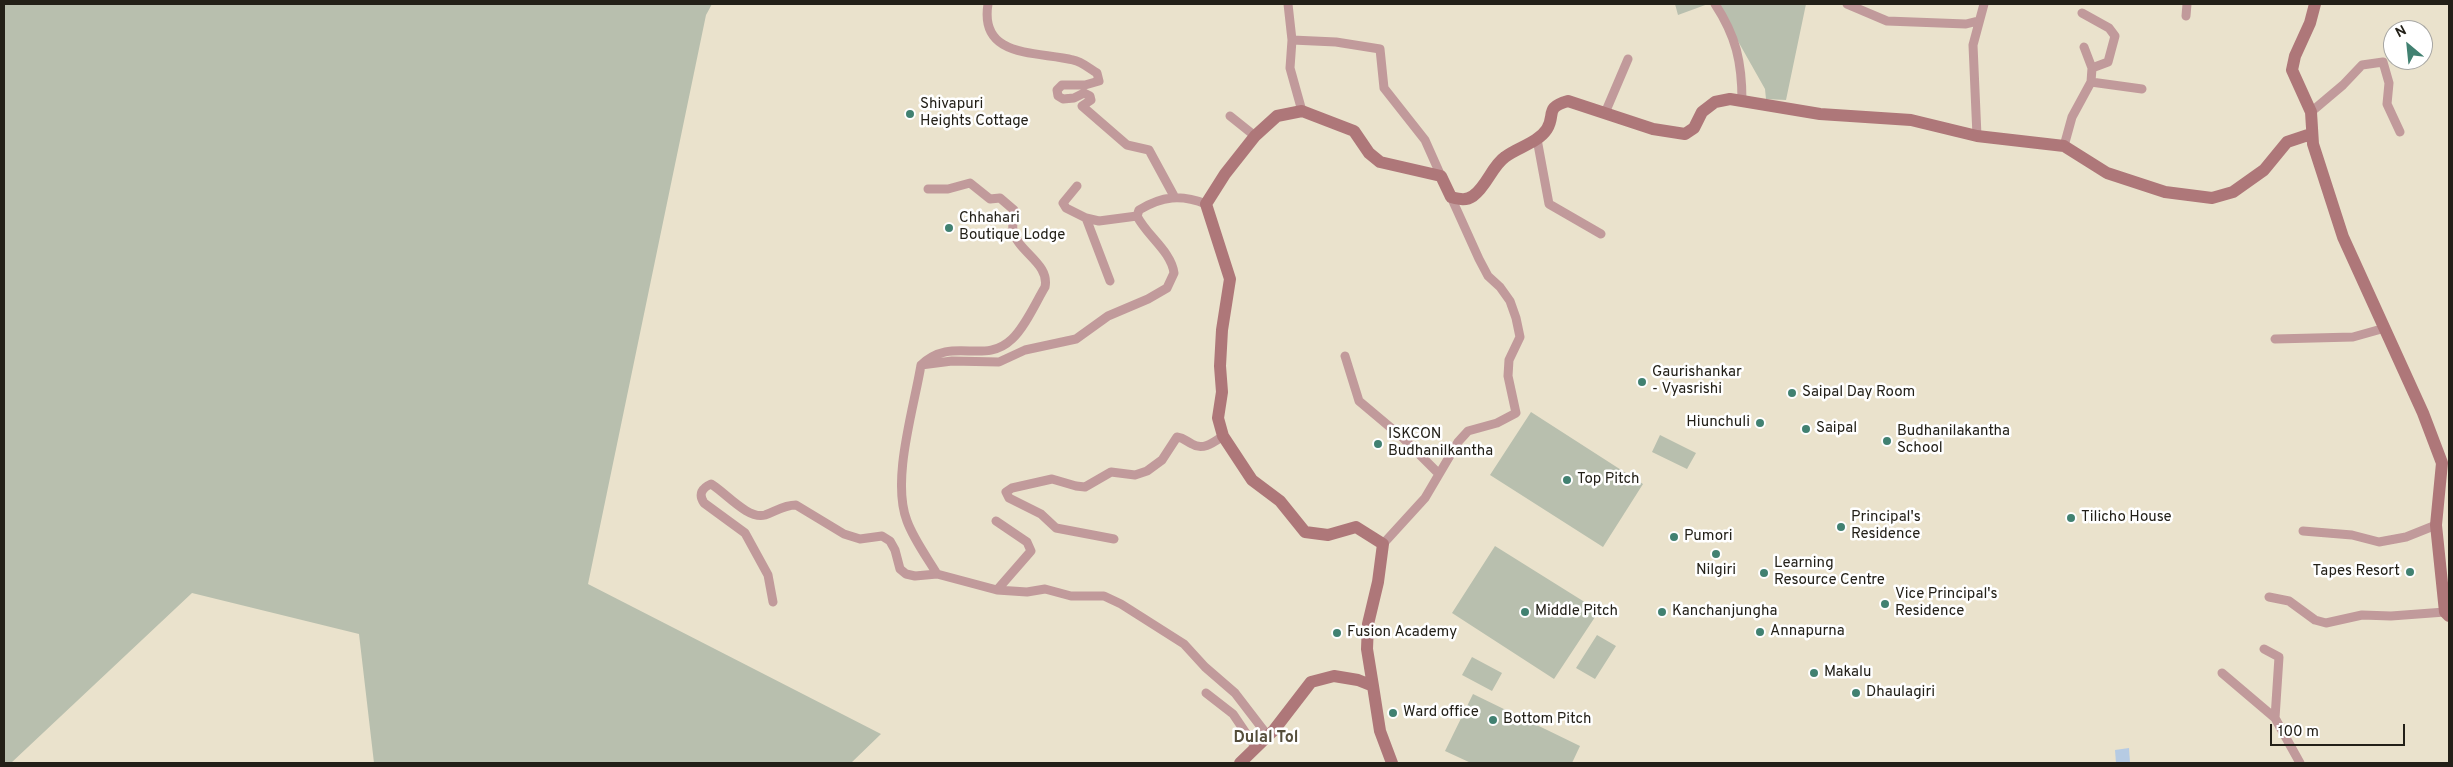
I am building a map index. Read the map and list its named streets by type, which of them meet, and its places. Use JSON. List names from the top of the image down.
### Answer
{
  "districts": ["Dulal Tol"],
  "places": [
    "Shivapuri Heights Cottage",
    "Chhahari Boutique Lodge",
    "Gaurishankar - Vyasrishi",
    "Saipal Day Room",
    "Hiunchuli",
    "Saipal",
    "Budhanilakantha School",
    "ISKCON Budhanilkantha",
    "Top Pitch",
    "Tilicho House",
    "Principal's Residence",
    "Pumori",
    "Nilgiri",
    "Tapes Resort",
    "Learning Resource Centre",
    "Vice Principal's Residence",
    "Middle Pitch",
    "Kanchanjungha",
    "Annapurna",
    "Fusion Academy",
    "Makalu",
    "Dhaulagiri",
    "Ward office",
    "Bottom Pitch"
  ],
  "scale_bar": "100 m",
  "north": "top left"
}
